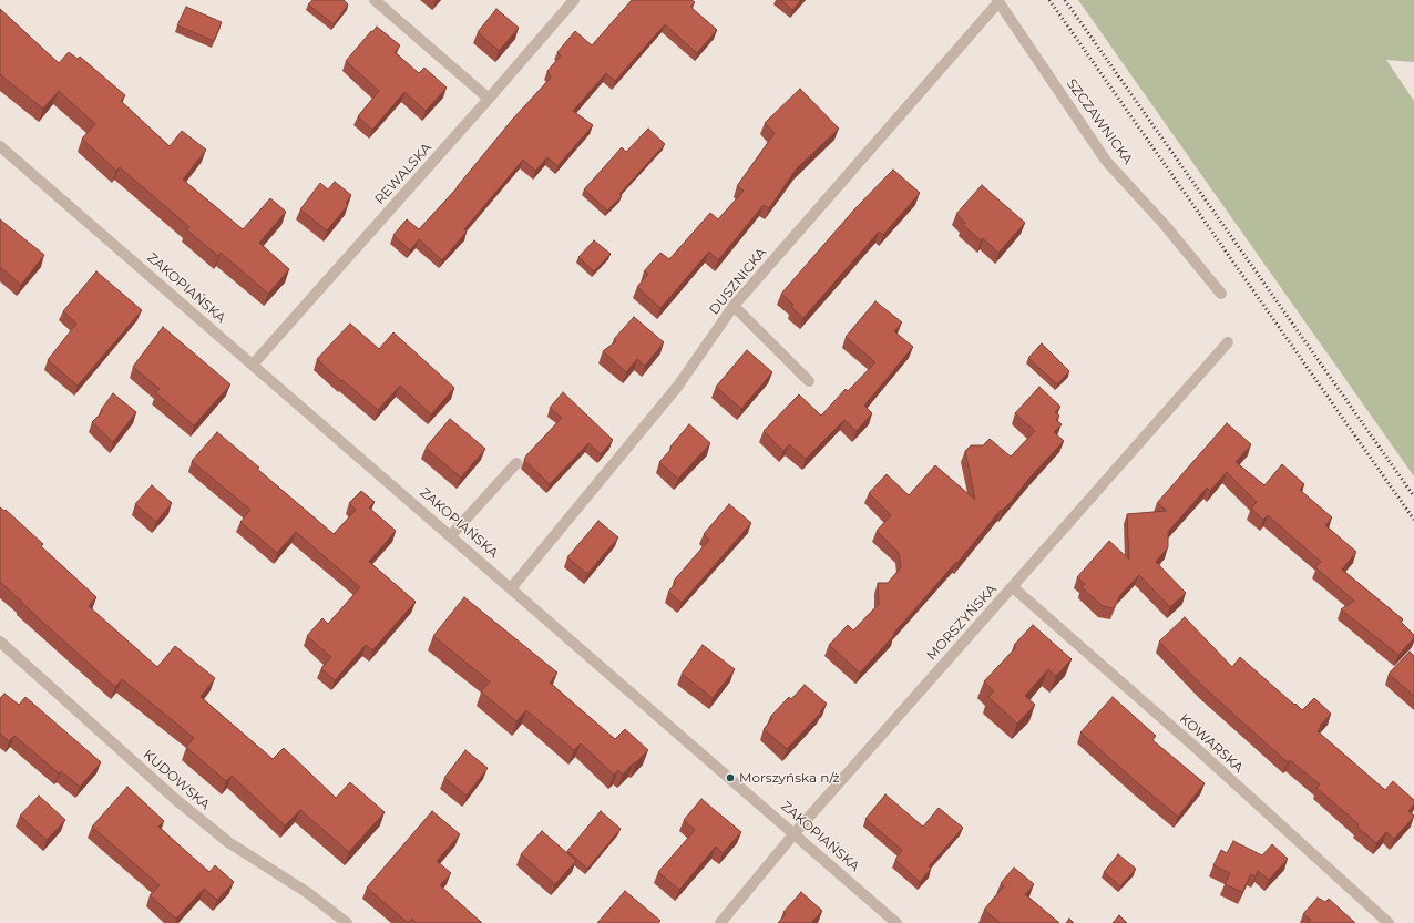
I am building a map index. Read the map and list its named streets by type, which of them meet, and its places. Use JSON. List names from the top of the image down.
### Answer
{
  "streets": {
    "street": [
      "SZCZAWNICKA",
      "REWALSKA",
      "DUSZNICKA",
      "ZAKOPIAŃSKA",
      "MORSZYŃSKA",
      "KOWARSKA",
      "KUDOWSKA"
    ]
  },
  "crossings": [
    ["SZCZAWNICKA", "DUSZNICKA"],
    ["REWALSKA", "ZAKOPIAŃSKA"],
    ["DUSZNICKA", "ZAKOPIAŃSKA"],
    ["ZAKOPIAŃSKA", "MORSZYŃSKA"],
    ["MORSZYŃSKA", "KOWARSKA"]
  ],
  "places": ["Morszyńska n/ż"]
}
